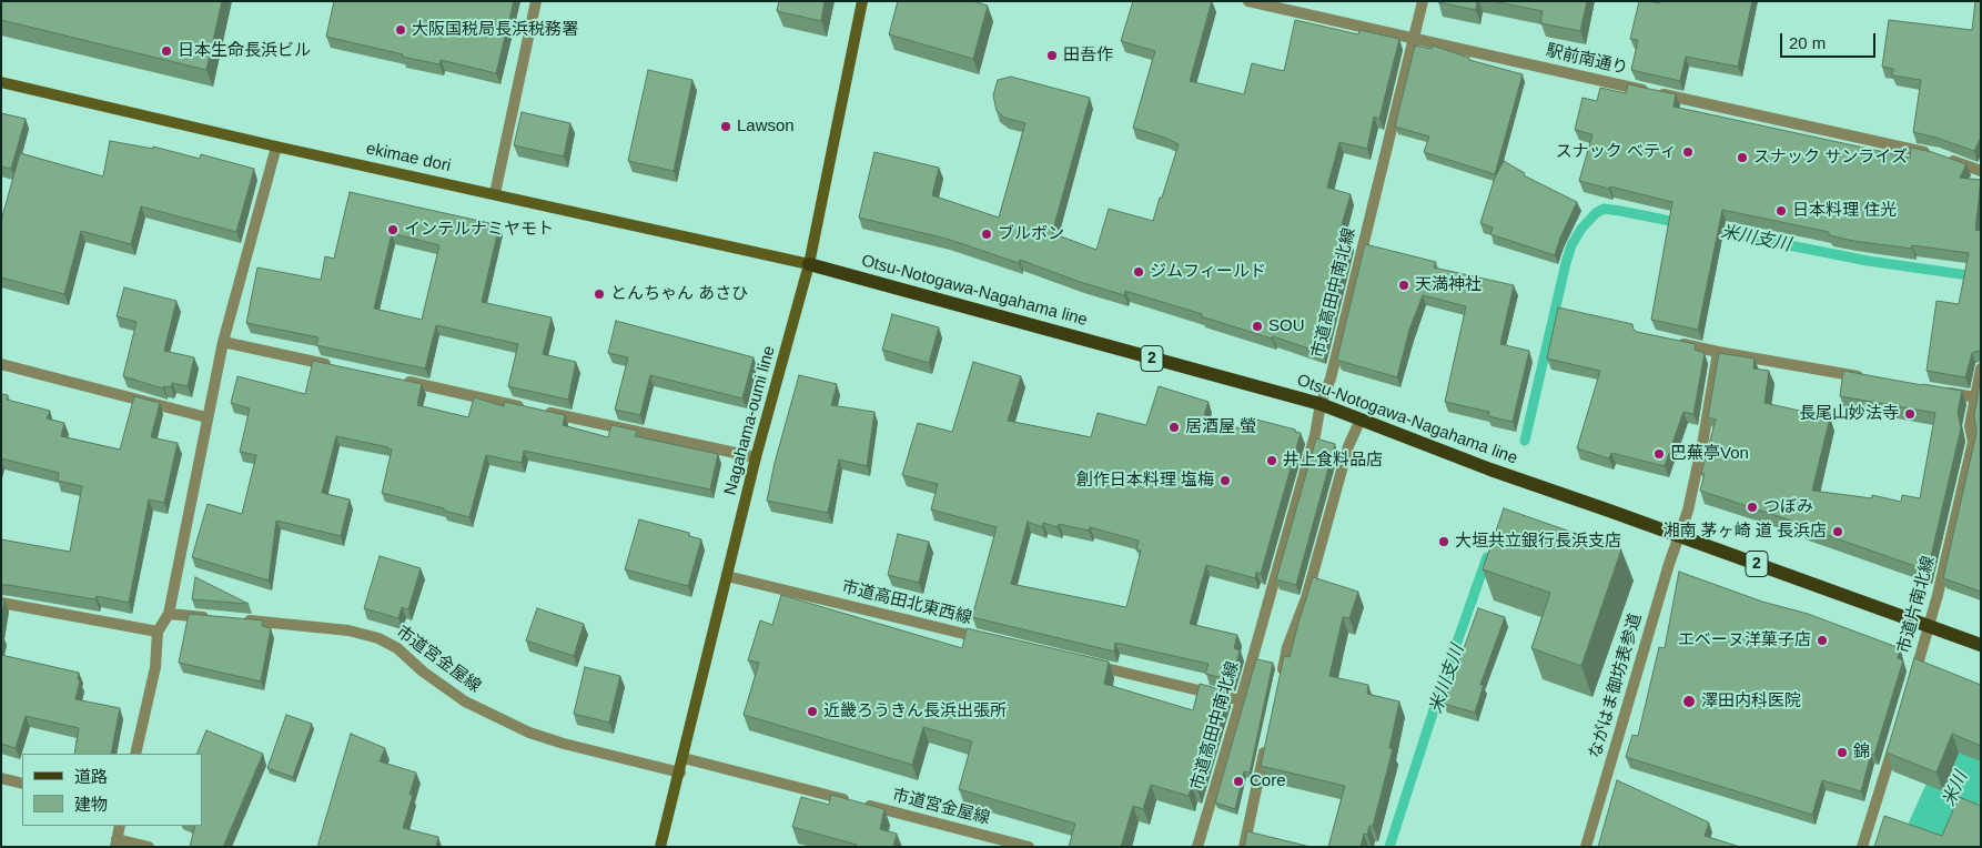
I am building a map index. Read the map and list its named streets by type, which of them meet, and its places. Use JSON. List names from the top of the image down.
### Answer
{
  "streets": {
    "main road": [
      "ekimae dori",
      "Otsu-Notogawa-Nagahama line",
      "2",
      "Nagahama-oumi line"
    ],
    "street": [
      "駅前南通り",
      "市道高田中南北線",
      "市道高田北東西線",
      "市道片南北線",
      "市道宮金屋線",
      "ながはま御坊表参道"
    ]
  },
  "crossings": [
    ["駅前南通り", "市道高田中南北線"],
    ["ekimae dori", "Otsu-Notogawa-Nagahama line"],
    ["ekimae dori", "Nagahama-oumi line"],
    ["Otsu-Notogawa-Nagahama line", "市道高田中南北線"],
    ["Otsu-Notogawa-Nagahama line", "Nagahama-oumi line"],
    ["Otsu-Notogawa-Nagahama line", "市道片南北線"],
    ["Otsu-Notogawa-Nagahama line", "ながはま御坊表参道"],
    ["Nagahama-oumi line", "市道高田北東西線"],
    ["Nagahama-oumi line", "市道宮金屋線"]
  ],
  "water": ["米川支川", "米川"],
  "places": [
    "大阪国税局長浜税務署",
    "日本生命長浜ビル",
    "田吾作",
    "Lawson",
    "スナック べティ",
    "スナック サンライズ",
    "日本料理 住光",
    "インテルナミヤモト",
    "ブルボン",
    "ジムフィールド",
    "天満神社",
    "とんちゃん あさひ",
    "SOU",
    "長尾山妙法寺",
    "居酒屋 螢",
    "巴蕪亭Von",
    "井上食料品店",
    "創作日本料理 塩梅",
    "つぼみ",
    "湘南 茅ヶ崎 道 長浜店",
    "大垣共立銀行長浜支店",
    "エベーヌ洋菓子店",
    "澤田内科医院",
    "近畿ろうきん長浜出張所",
    "錦",
    "Core"
  ],
  "legend": ["道路", "建物"],
  "scale_bar": "20 m"
}
